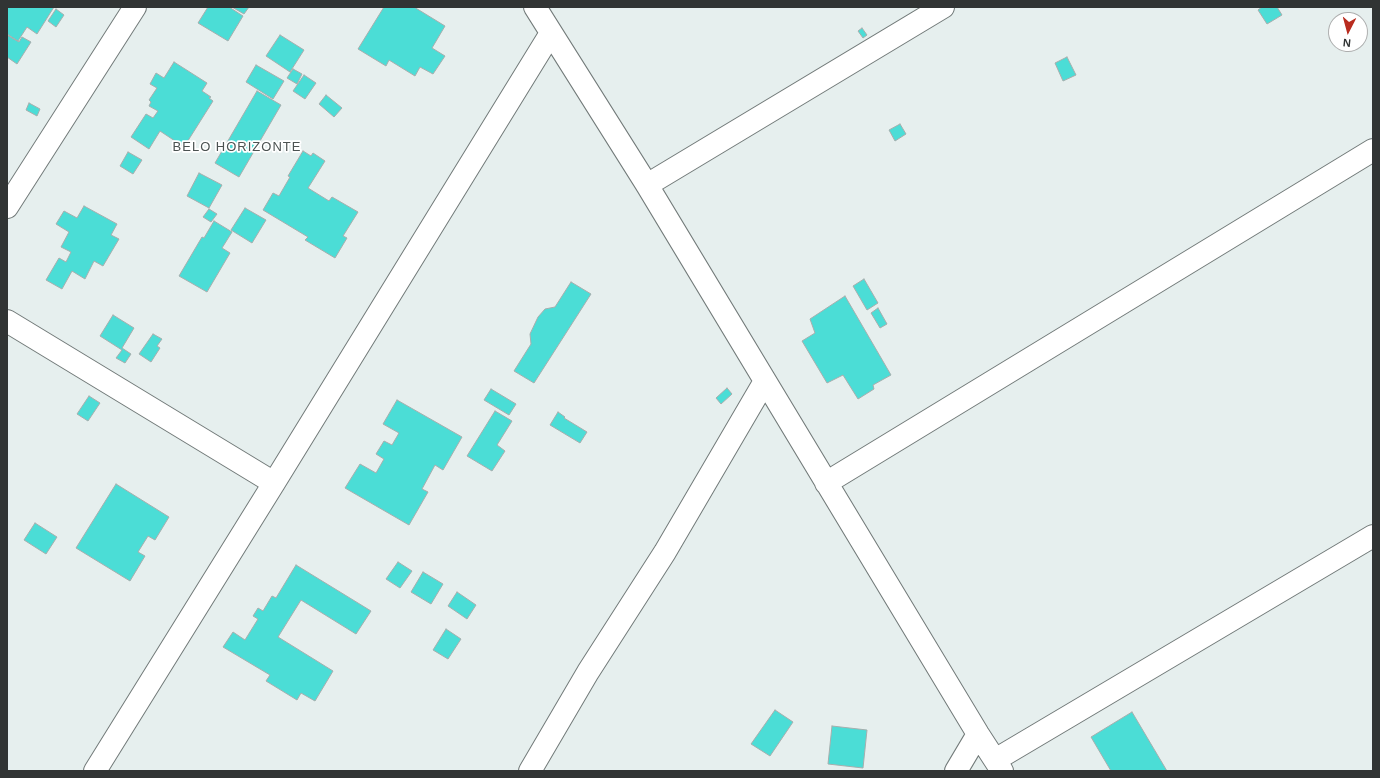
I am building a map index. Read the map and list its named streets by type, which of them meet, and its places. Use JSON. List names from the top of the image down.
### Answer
{
  "districts": ["BELO HORIZONTE"],
  "north": "bottom"
}
